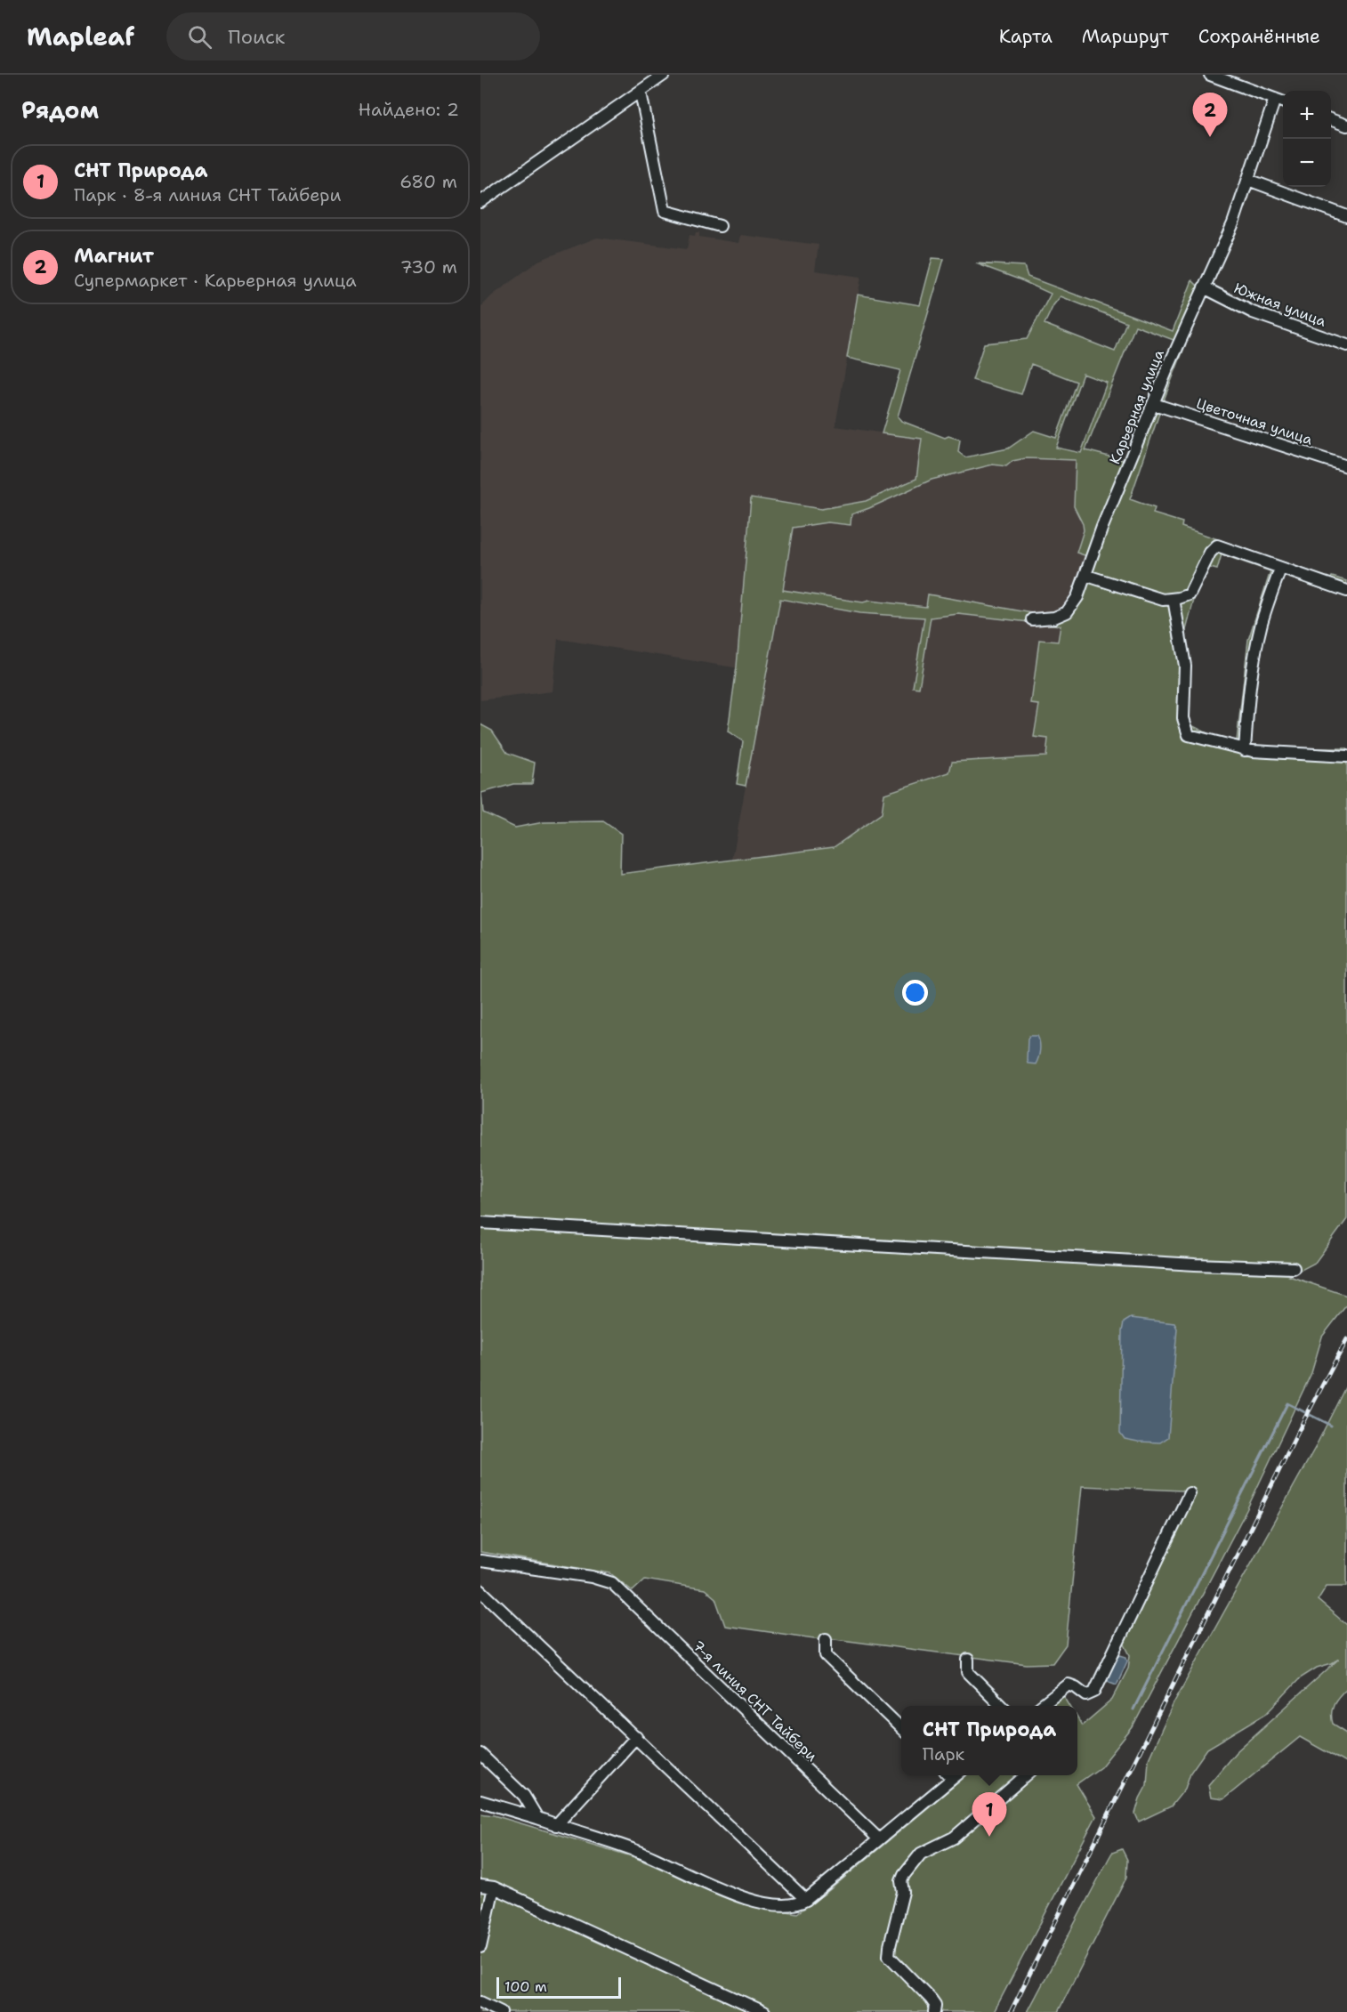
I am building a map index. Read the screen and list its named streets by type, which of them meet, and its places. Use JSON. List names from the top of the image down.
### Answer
{
  "streets": {
    "street": [
      "Южная улица",
      "Карьерная улица",
      "Цветочная улица",
      "7-я линия СНТ Тайбери"
    ]
  },
  "crossings": [
    ["Южная улица", "Карьерная улица"],
    ["Карьерная улица", "Цветочная улица"]
  ],
  "scale_bar": "100 m",
  "page": {
    "header": "Mapleaf",
    "search": "Поиск",
    "nav": ["Карта", "Маршрут", "Сохранённые"],
    "heading": ["Рядом", "Найдено: 2"],
    "map_buttons": ["+", "−"],
    "pins": ["2", "1"],
    "list": [
      {
        "mark": "1",
        "name": "СНТ Природа",
        "note": "Парк · 8-я линия СНТ Тайбери",
        "value": "680 m"
      },
      {
        "mark": "2",
        "name": "Магнит",
        "note": "Супермаркет · Карьерная улица",
        "value": "730 m"
      }
    ],
    "popup": ["СНТ Природа", "Парк"],
    "scale": "100 m"
  }
}
